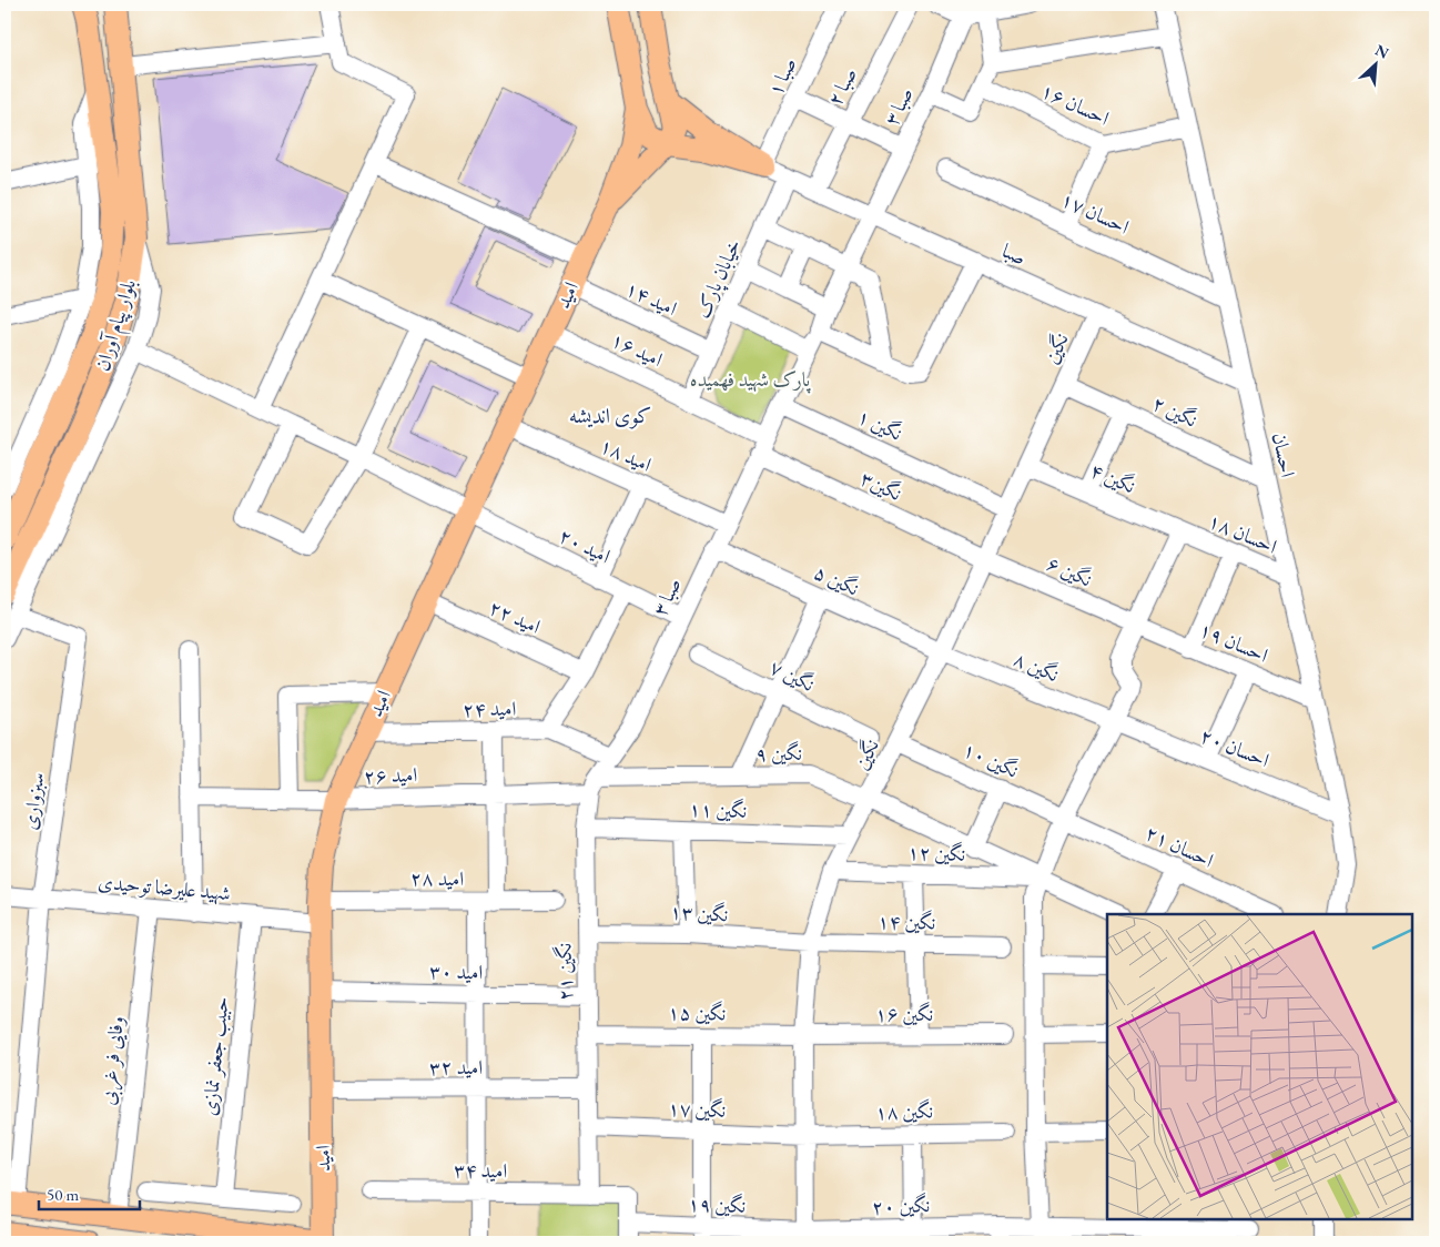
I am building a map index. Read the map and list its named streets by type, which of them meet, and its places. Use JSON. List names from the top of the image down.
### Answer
{
  "streets": {
    "main road": ["امید", "بلوار پیام آوران"],
    "street": [
      "صبا ۱",
      "صبا ۲",
      "احسان ۱۶",
      "صبا ۳",
      "احسان ۱۷",
      "صبا",
      "خیابان پارک",
      "امید ۱۴",
      "نگین",
      "امید ۱۶",
      "نگین ۲",
      "نگین ۱",
      "امید ۱۸",
      "احسان",
      "نگین ۴",
      "نگین۳",
      "احسان ۱۸",
      "امید ۲۰",
      "نگین ۶",
      "نگین ۵",
      "امید ۲۲",
      "احسان ۱۹",
      "نگین ۸",
      "نگین ۷",
      "امید ۲۴",
      "احسان ۲۰",
      "نگین ۹",
      "نگین ۱۰",
      "امید ۲۶",
      "سبزواری",
      "نگین ۱۱",
      "احسان ۲۱",
      "نگین ۱۲",
      "امید ۲۸",
      "شهید علیرضا توحیدی",
      "نگین ۱۳",
      "نگین ۱۴",
      "امید ۳۰",
      "نگین ۲۱",
      "نگین ۱۵",
      "نگین ۱۶",
      "حبیب جعفر نمازی",
      "وفایی فر غربی",
      "امید ۳۲",
      "نگین ۱۷",
      "نگین ۱۸",
      "امید ۳۴",
      "نگین ۱۹",
      "نگین ۲۰"
    ]
  },
  "crossings": [
    ["صبا ۱", "صبا"],
    ["صبا ۲", "صبا"],
    ["احسان ۱۶", "احسان"],
    ["صبا ۳", "صبا"],
    ["صبا ۳", "نگین ۱"],
    ["صبا ۳", "امید ۱۸"],
    ["صبا ۳", "نگین۳"],
    ["صبا ۳", "امید ۲۰"],
    ["صبا ۳", "نگین ۵"],
    ["صبا ۳", "امید ۲۴"],
    ["صبا ۳", "نگین ۲۱"],
    ["احسان ۱۷", "احسان"],
    ["صبا", "خیابان پارک"],
    ["صبا", "نگین"],
    ["صبا", "احسان"],
    ["خیابان پارک", "امید ۱۴"],
    ["خیابان پارک", "امید ۱۶"],
    ["امید", "امید ۱۴"],
    ["امید", "امید ۱۶"],
    ["امید", "امید ۱۸"],
    ["امید", "امید ۲۰"],
    ["امید", "امید ۲۲"],
    ["امید", "امید ۲۴"],
    ["امید", "امید ۲۶"],
    ["امید", "امید ۲۸"],
    ["امید", "شهید علیرضا توحیدی"],
    ["امید", "امید ۳۰"],
    ["امید", "امید ۳۲"],
    ["نگین", "نگین ۲"],
    ["نگین", "نگین ۱"],
    ["نگین", "نگین ۴"],
    ["نگین", "نگین۳"],
    ["نگین", "نگین ۶"],
    ["نگین", "نگین ۵"],
    ["نگین", "نگین ۸"],
    ["نگین", "نگین ۹"],
    ["نگین", "نگین ۱۰"],
    ["نگین", "نگین ۱۱"],
    ["نگین", "نگین ۱۲"],
    ["نگین", "نگین ۱۳"],
    ["نگین", "نگین ۱۴"],
    ["نگین", "نگین ۱۵"],
    ["نگین", "نگین ۱۶"],
    ["نگین", "نگین ۱۷"],
    ["نگین", "نگین ۱۸"],
    ["نگین", "نگین ۱۹"],
    ["نگین", "نگین ۲۰"],
    ["نگین ۲", "احسان"],
    ["احسان", "احسان ۱۸"],
    ["احسان", "احسان ۱۹"],
    ["احسان", "احسان ۲۰"],
    ["نگین ۴", "احسان ۱۸"],
    ["نگین۳", "نگین ۶"],
    ["نگین ۶", "احسان ۱۹"],
    ["نگین ۵", "نگین ۸"],
    ["نگین ۸", "احسان ۲۰"],
    ["امید ۲۴", "نگین ۲۱"],
    ["نگین ۹", "امید ۲۶"],
    ["نگین ۹", "نگین ۱۲"],
    ["نگین ۹", "نگین ۲۱"],
    ["نگین ۱۰", "احسان ۲۱"],
    ["امید ۲۶", "نگین ۲۱"],
    ["سبزواری", "شهید علیرضا توحیدی"],
    ["نگین ۱۱", "نگین ۲۱"],
    ["شهید علیرضا توحیدی", "حبیب جعفر نمازی"],
    ["شهید علیرضا توحیدی", "وفایی فر غربی"],
    ["نگین ۱۳", "نگین ۱۴"],
    ["نگین ۱۳", "نگین ۲۱"],
    ["امید ۳۰", "نگین ۲۱"],
    ["نگین ۲۱", "نگین ۱۵"],
    ["نگین ۲۱", "امید ۳۲"],
    ["نگین ۲۱", "نگین ۱۷"],
    ["نگین ۲۱", "امید ۳۴"],
    ["نگین ۱۵", "نگین ۱۶"],
    ["نگین ۱۷", "نگین ۱۸"],
    ["امید ۳۴", "نگین ۱۹"],
    ["نگین ۱۹", "نگین ۲۰"]
  ],
  "districts": ["کوی اندیشه"],
  "parks": ["پارک شهید فهمیده"],
  "scale_bar": "50 m",
  "north": "top right"
}
